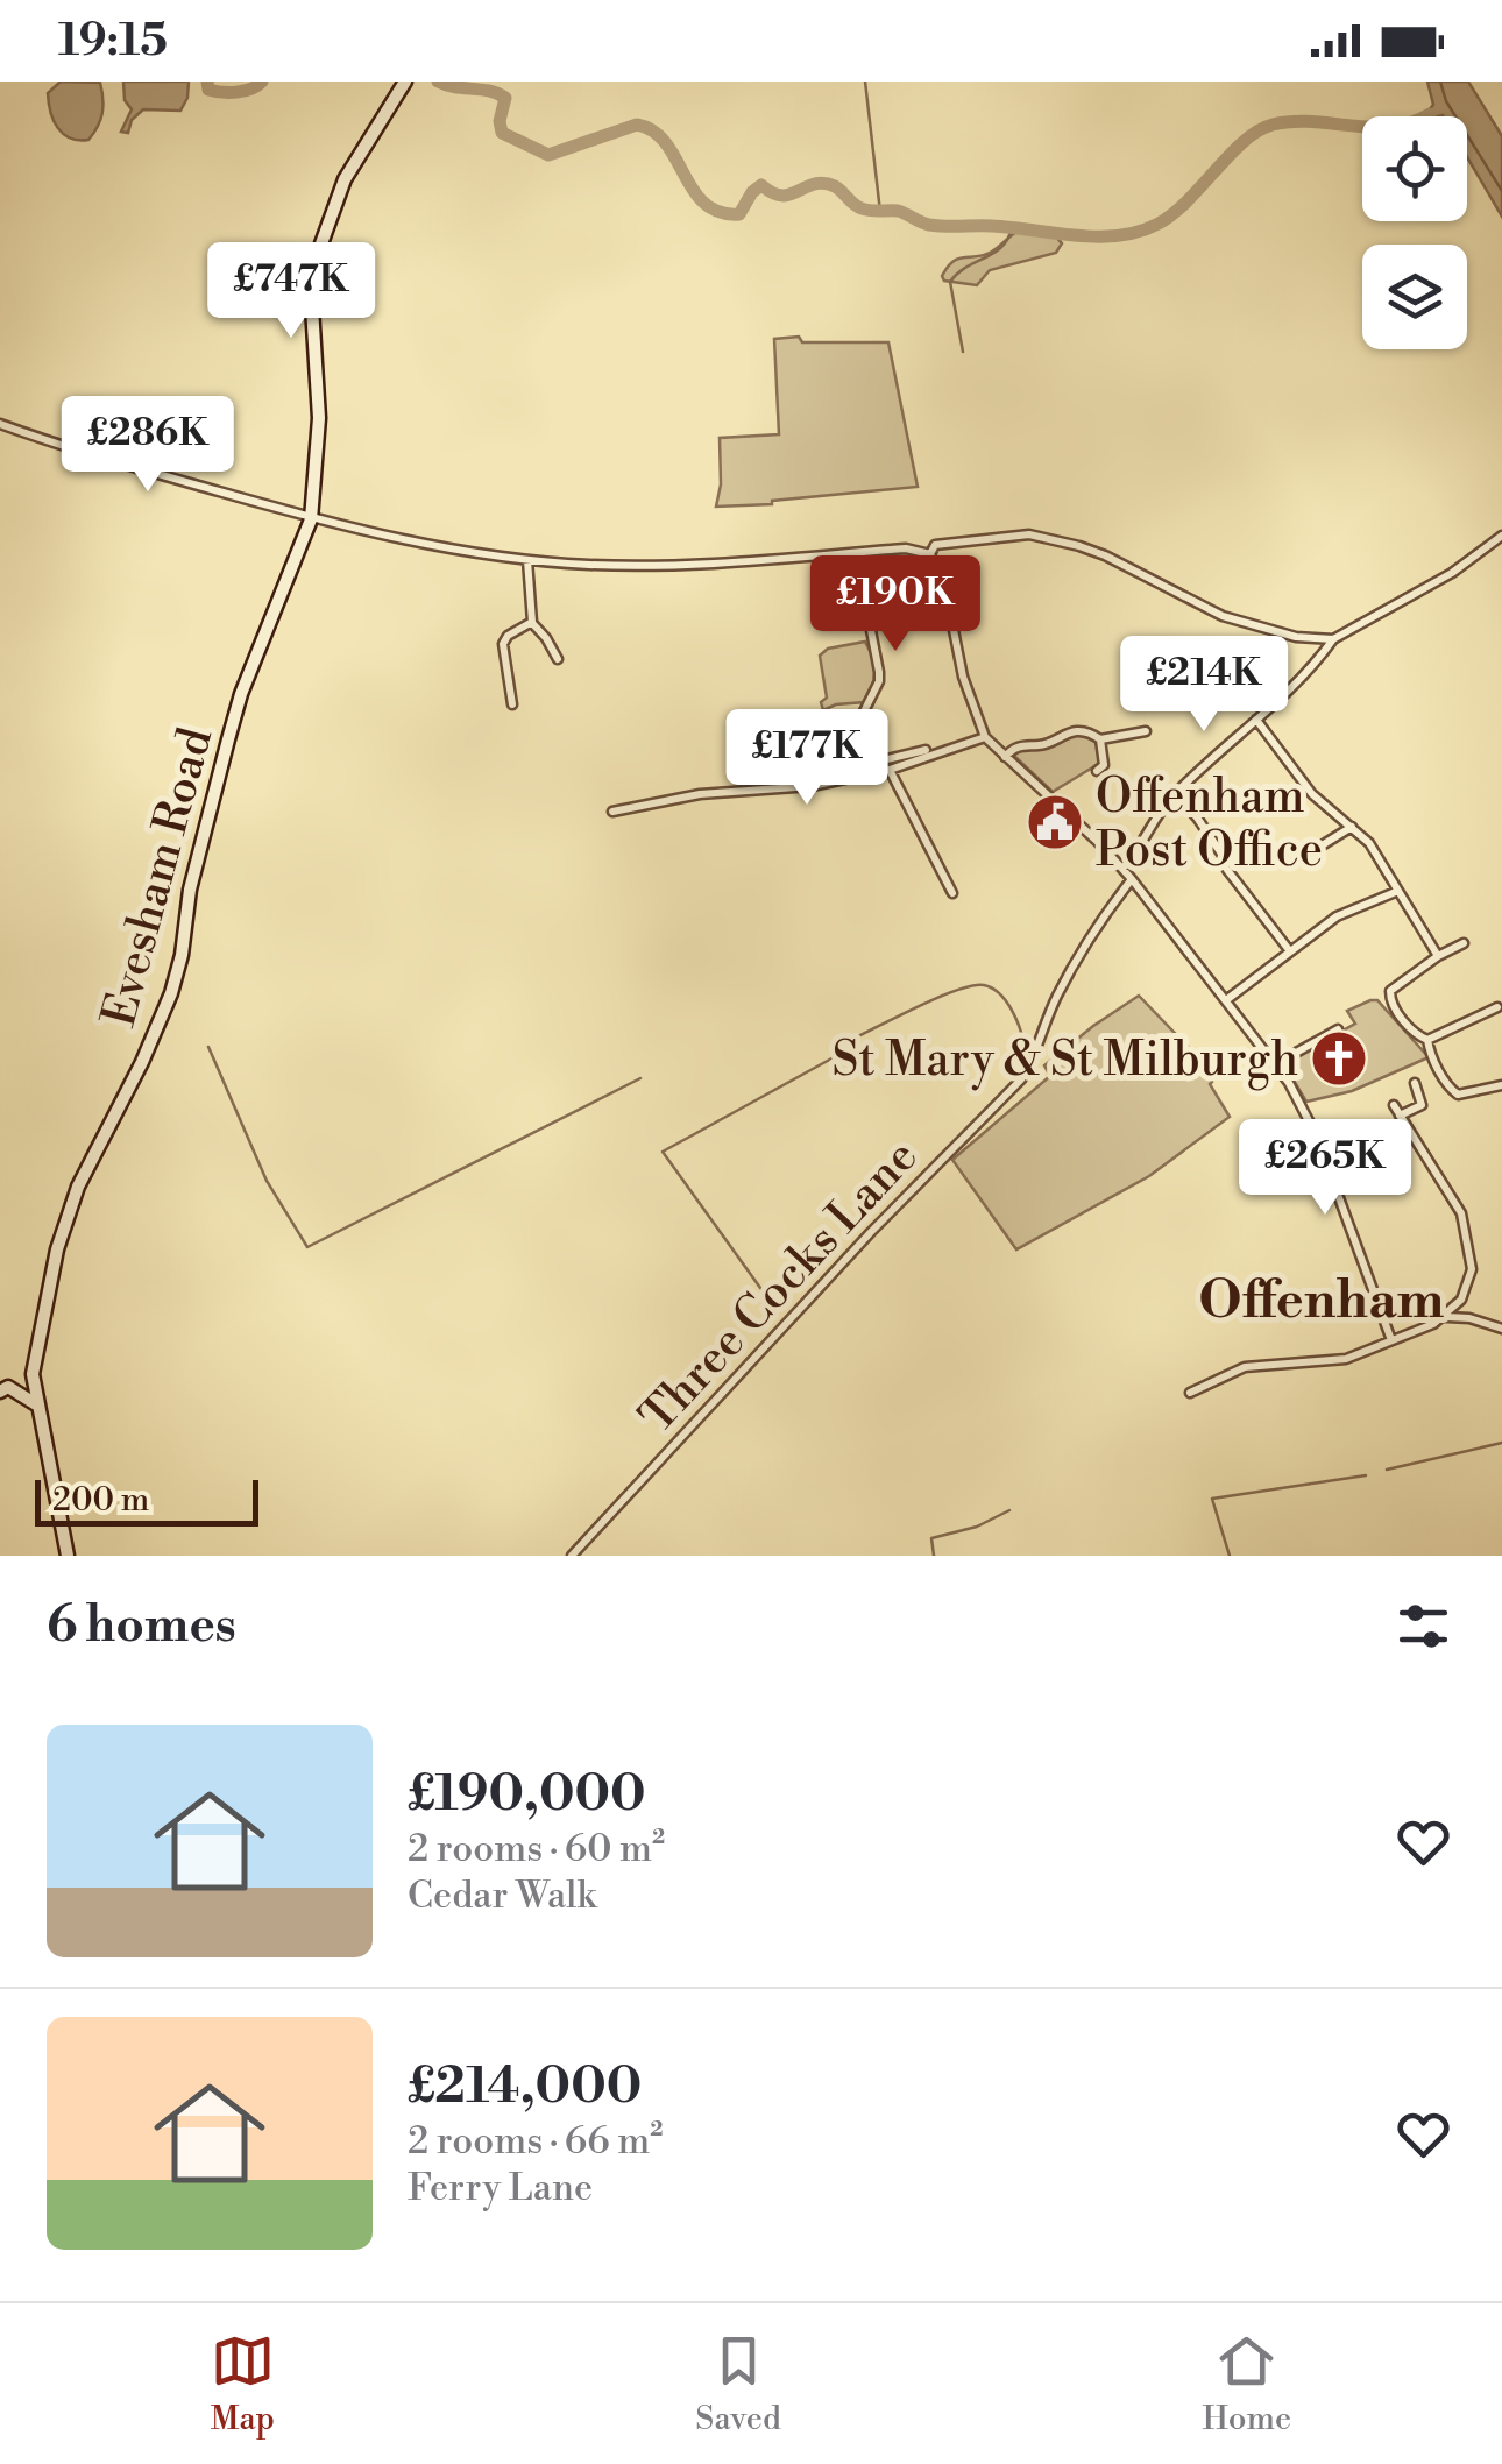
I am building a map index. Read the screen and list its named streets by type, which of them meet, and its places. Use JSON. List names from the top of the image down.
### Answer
{
  "streets": {
    "main road": ["Evesham Road"],
    "street": ["Three Cocks Lane"]
  },
  "districts": ["Offenham"],
  "places": {
    "public building": ["Offenham Post Office"],
    "church": ["St Mary & St Milburgh"]
  },
  "scale_bar": "200 m",
  "page": {
    "status": "19:15",
    "price": [
      "£747K",
      "£286K",
      "£190K",
      "£214K",
      "£177K",
      "£265K"
    ],
    "scale": "200 m",
    "heading": "6 homes",
    "list": [
      {
        "name": "£190,000",
        "note": "2 rooms · 60 m² · Cedar Walk"
      },
      {
        "name": "£214,000",
        "note": "2 rooms · 66 m² · Ferry Lane"
      }
    ],
    "tabs": ["Map", "Saved", "Home"]
  }
}
